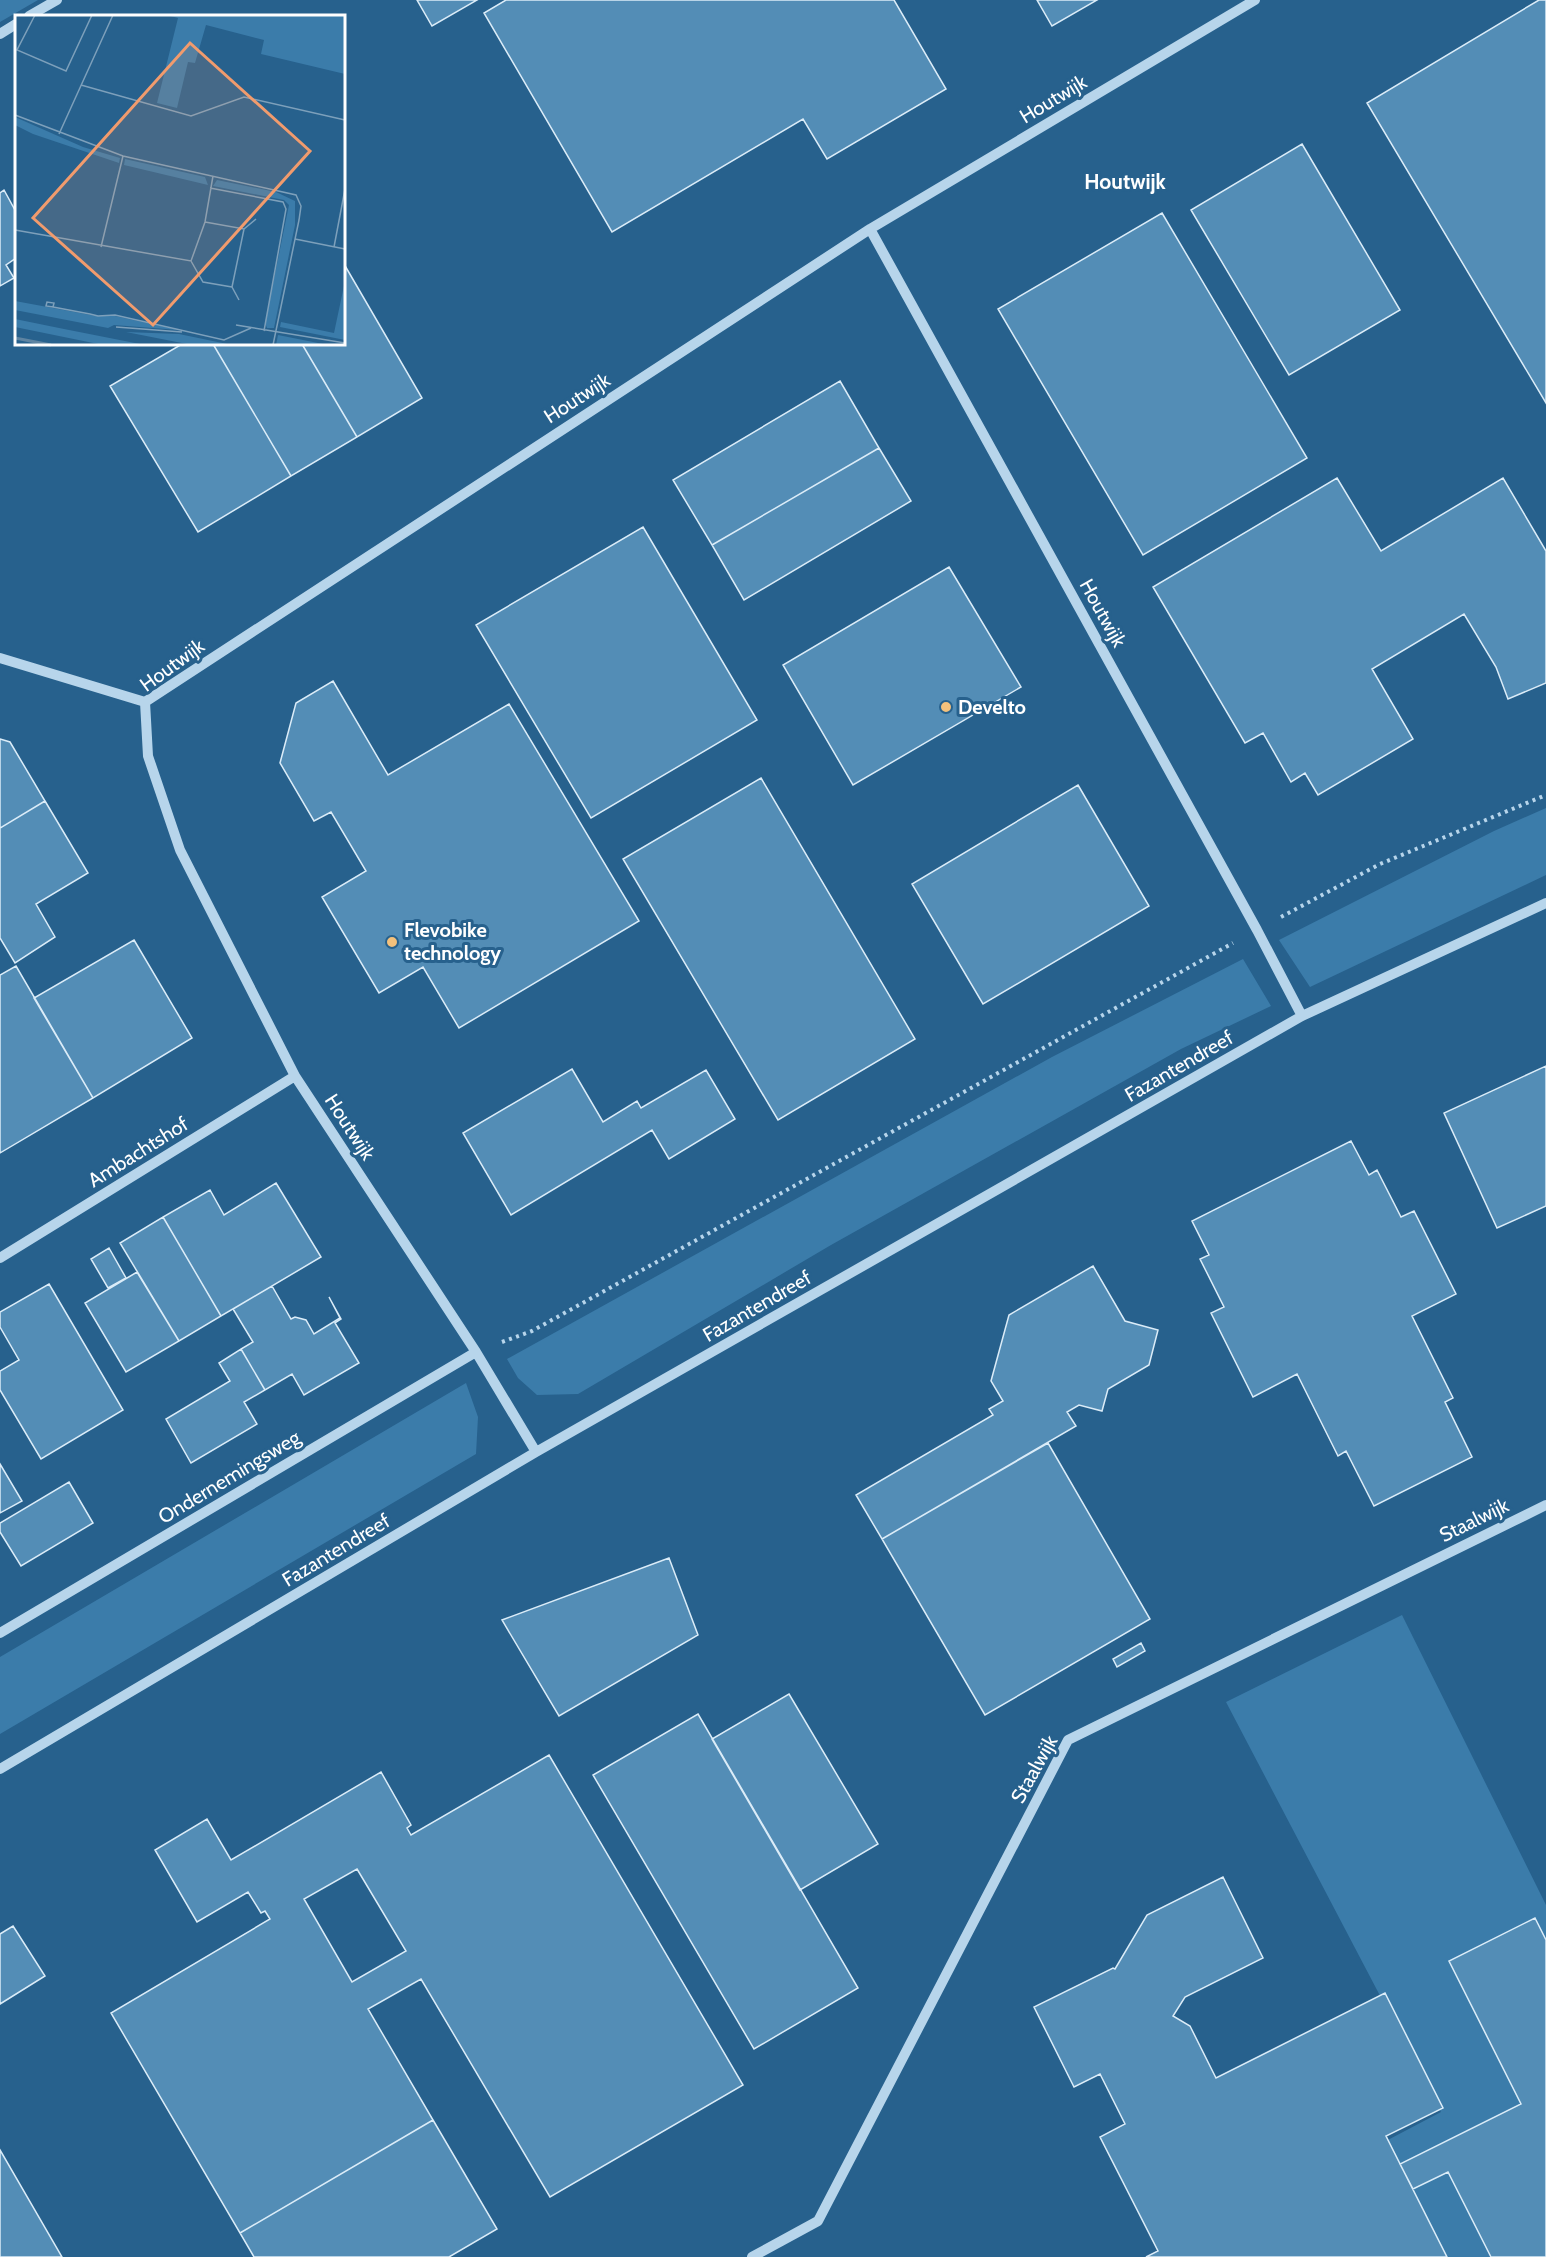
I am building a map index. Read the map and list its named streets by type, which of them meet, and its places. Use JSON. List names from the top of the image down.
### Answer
{
  "streets": {
    "street": [
      "Houtwijk",
      "Fazantendreef",
      "Ambachtshof",
      "Ondernemingsweg",
      "Staalwijk"
    ]
  },
  "crossings": [
    ["Houtwijk", "Fazantendreef"],
    ["Houtwijk", "Ambachtshof"],
    ["Houtwijk", "Ondernemingsweg"]
  ],
  "districts": ["Houtwijk"],
  "places": ["Develto", "Flevobike technology"]
}
